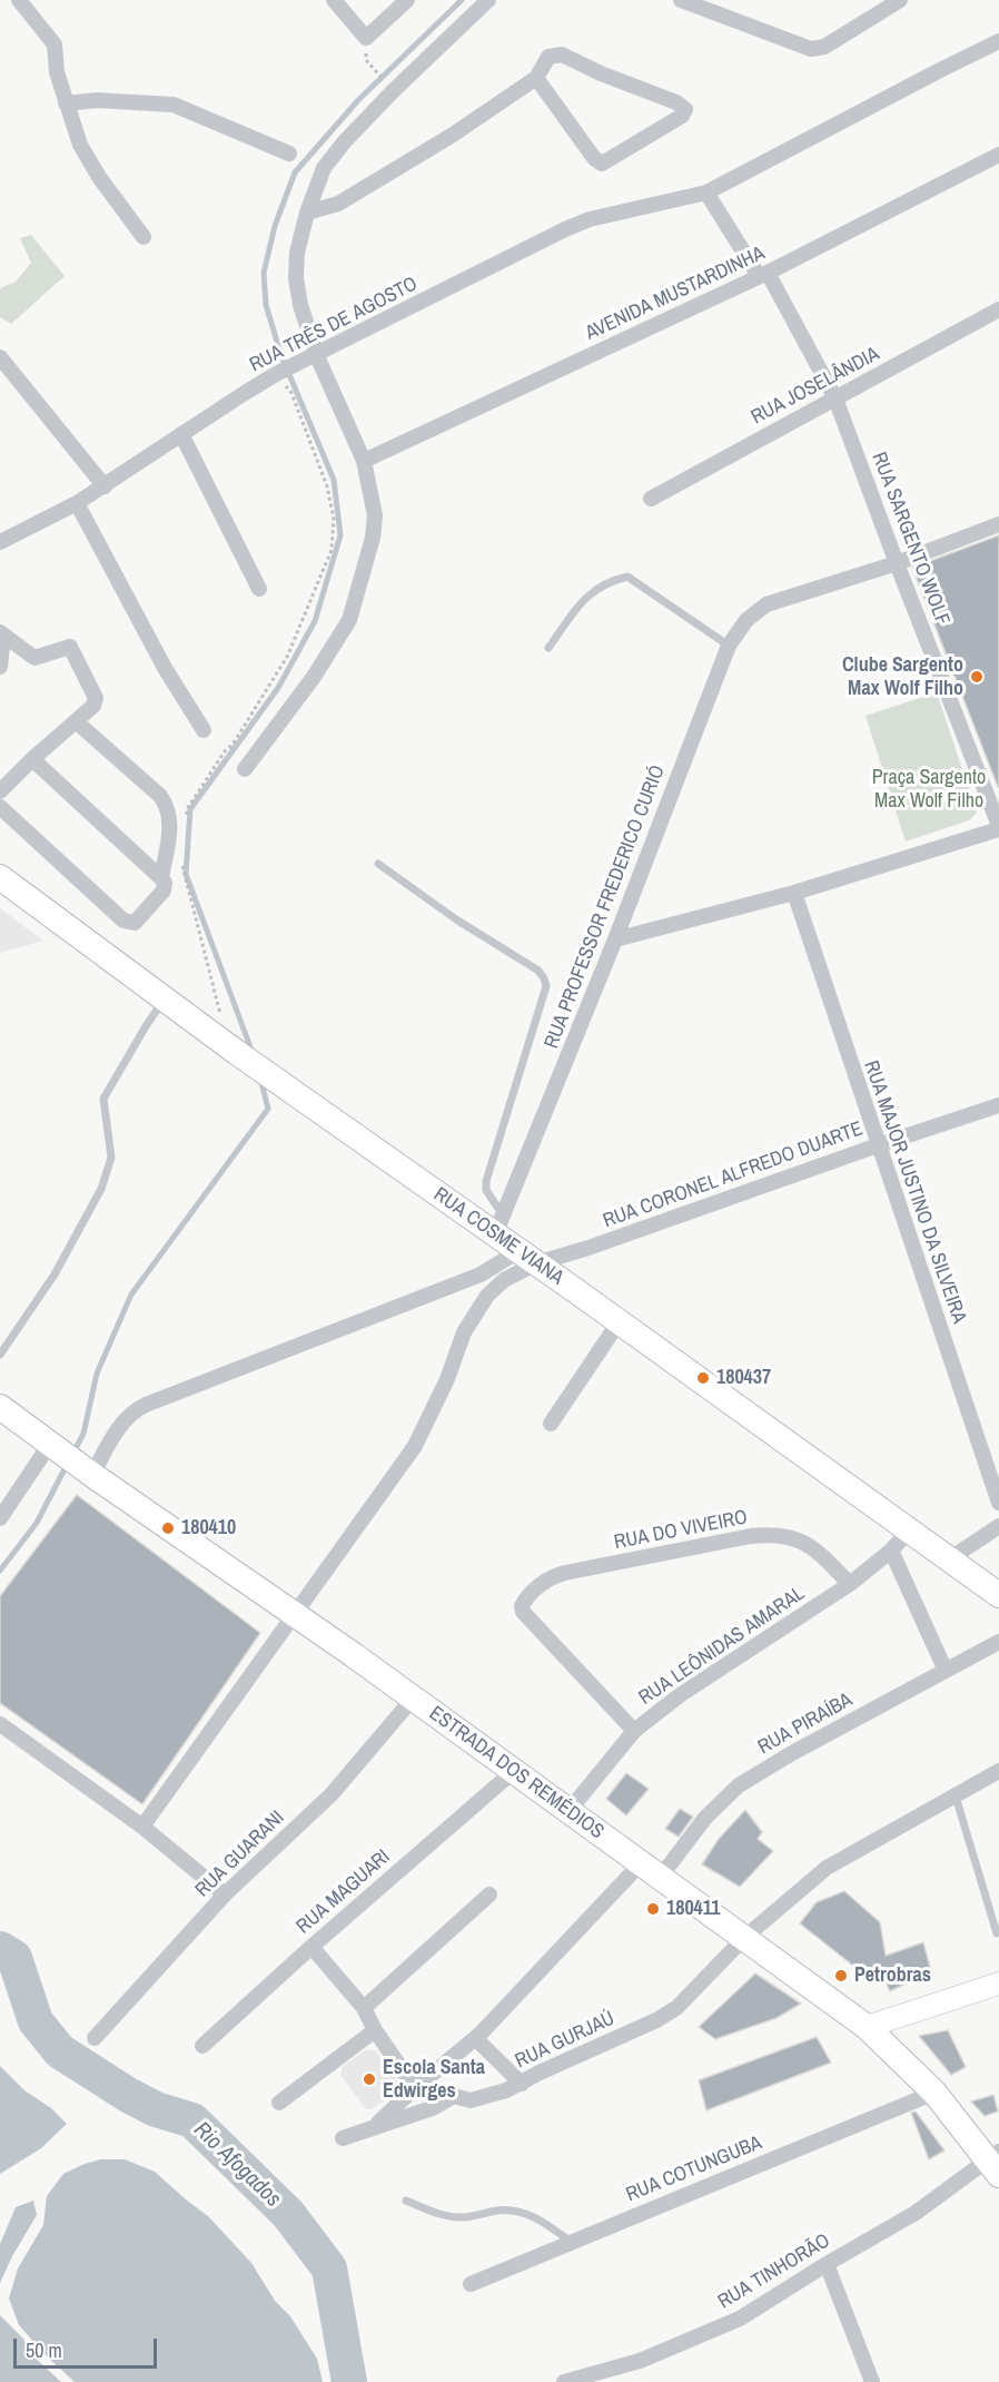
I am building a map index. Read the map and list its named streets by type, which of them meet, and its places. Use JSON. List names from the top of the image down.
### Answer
{
  "streets": {
    "main road": ["RUA COSME VIANA", "ESTRADA DOS REMÉDIOS"],
    "street": [
      "AVENIDA MUSTARDINHA",
      "RUA TRÊS DE AGOSTO",
      "RUA JOSELÂNDIA",
      "RUA SARGENTO WOLF",
      "RUA PROFESSOR FREDERICO CURIÓ",
      "RUA CORONEL ALFREDO DUARTE",
      "RUA MAJOR JUSTINO DA SILVEIRA",
      "RUA DO VIVEIRO",
      "RUA LEÔNIDAS AMARAL",
      "RUA PIRAÍBA",
      "RUA GUARANI",
      "RUA MAGUARI",
      "RUA GURJAÚ",
      "RUA COTUNGUBA",
      "RUA TINHORÃO"
    ]
  },
  "crossings": [
    ["AVENIDA MUSTARDINHA", "RUA SARGENTO WOLF"],
    ["RUA TRÊS DE AGOSTO", "RUA SARGENTO WOLF"],
    ["RUA JOSELÂNDIA", "RUA SARGENTO WOLF"],
    ["RUA SARGENTO WOLF", "RUA PROFESSOR FREDERICO CURIÓ"],
    ["RUA PROFESSOR FREDERICO CURIÓ", "RUA COSME VIANA"],
    ["RUA CORONEL ALFREDO DUARTE", "RUA MAJOR JUSTINO DA SILVEIRA"],
    ["RUA CORONEL ALFREDO DUARTE", "RUA COSME VIANA"],
    ["RUA CORONEL ALFREDO DUARTE", "ESTRADA DOS REMÉDIOS"],
    ["RUA COSME VIANA", "RUA LEÔNIDAS AMARAL"],
    ["RUA DO VIVEIRO", "RUA LEÔNIDAS AMARAL"],
    ["RUA LEÔNIDAS AMARAL", "ESTRADA DOS REMÉDIOS"],
    ["RUA PIRAÍBA", "ESTRADA DOS REMÉDIOS"],
    ["RUA PIRAÍBA", "RUA GURJAÚ"],
    ["ESTRADA DOS REMÉDIOS", "RUA GUARANI"],
    ["ESTRADA DOS REMÉDIOS", "RUA MAGUARI"],
    ["ESTRADA DOS REMÉDIOS", "RUA GURJAÚ"],
    ["ESTRADA DOS REMÉDIOS", "RUA COTUNGUBA"],
    ["ESTRADA DOS REMÉDIOS", "RUA TINHORÃO"]
  ],
  "water": ["Rio Afogados"],
  "parks": ["Praça Sargento Max Wolf Filho"],
  "places": [
    "Clube Sargento Max Wolf Filho",
    "180437",
    "180410",
    "180411",
    "Petrobras",
    "Escola Santa Edwirges"
  ],
  "scale_bar": "50 m"
}
